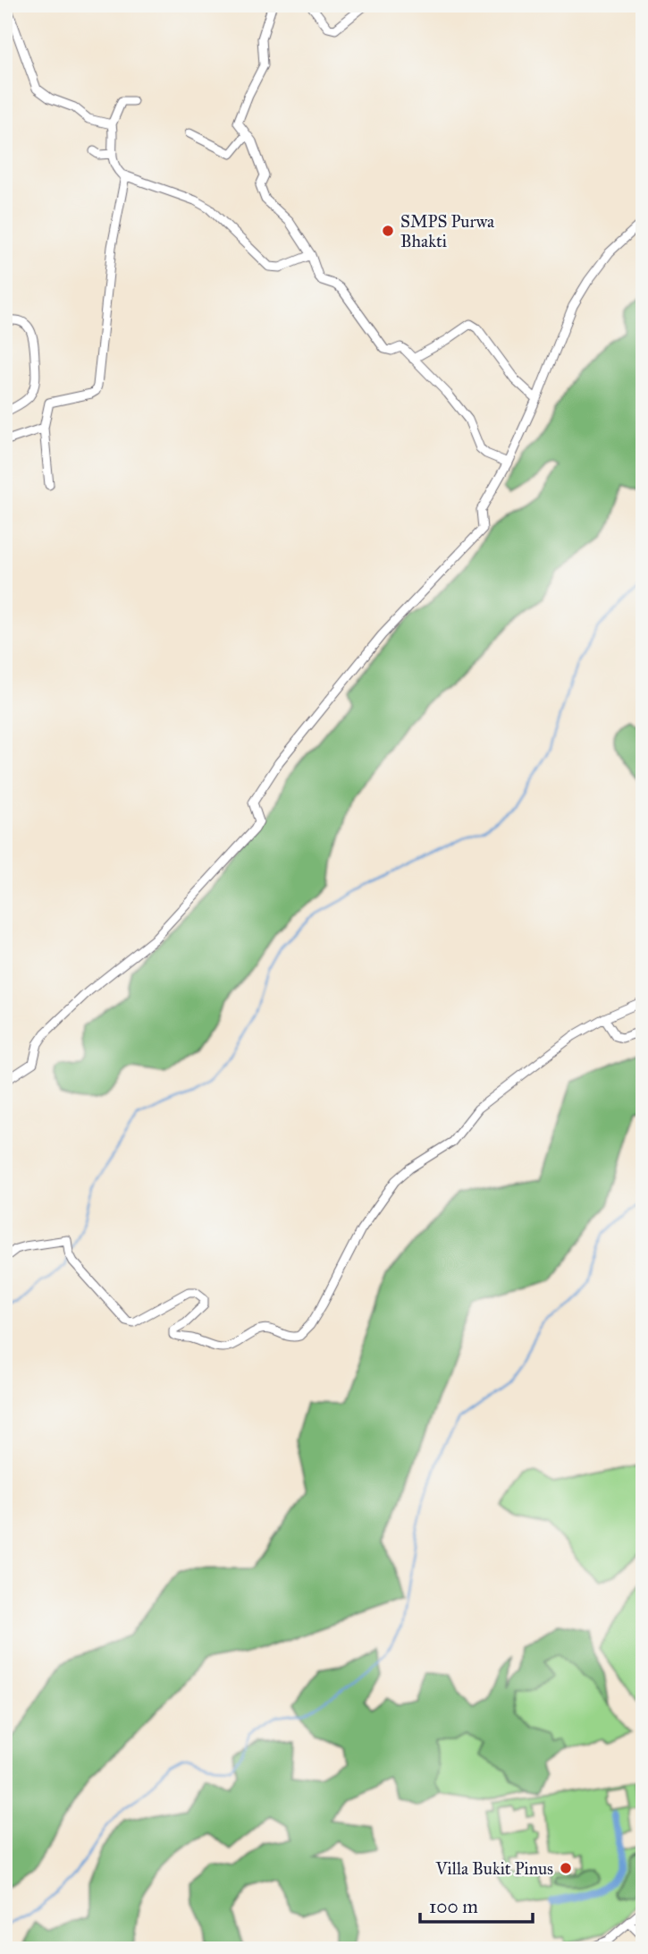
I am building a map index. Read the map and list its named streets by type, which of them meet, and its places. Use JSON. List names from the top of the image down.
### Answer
{
  "places": ["SMPS Purwa Bhakti", "Villa Bukit Pinus"],
  "scale_bar": "100 m"
}
